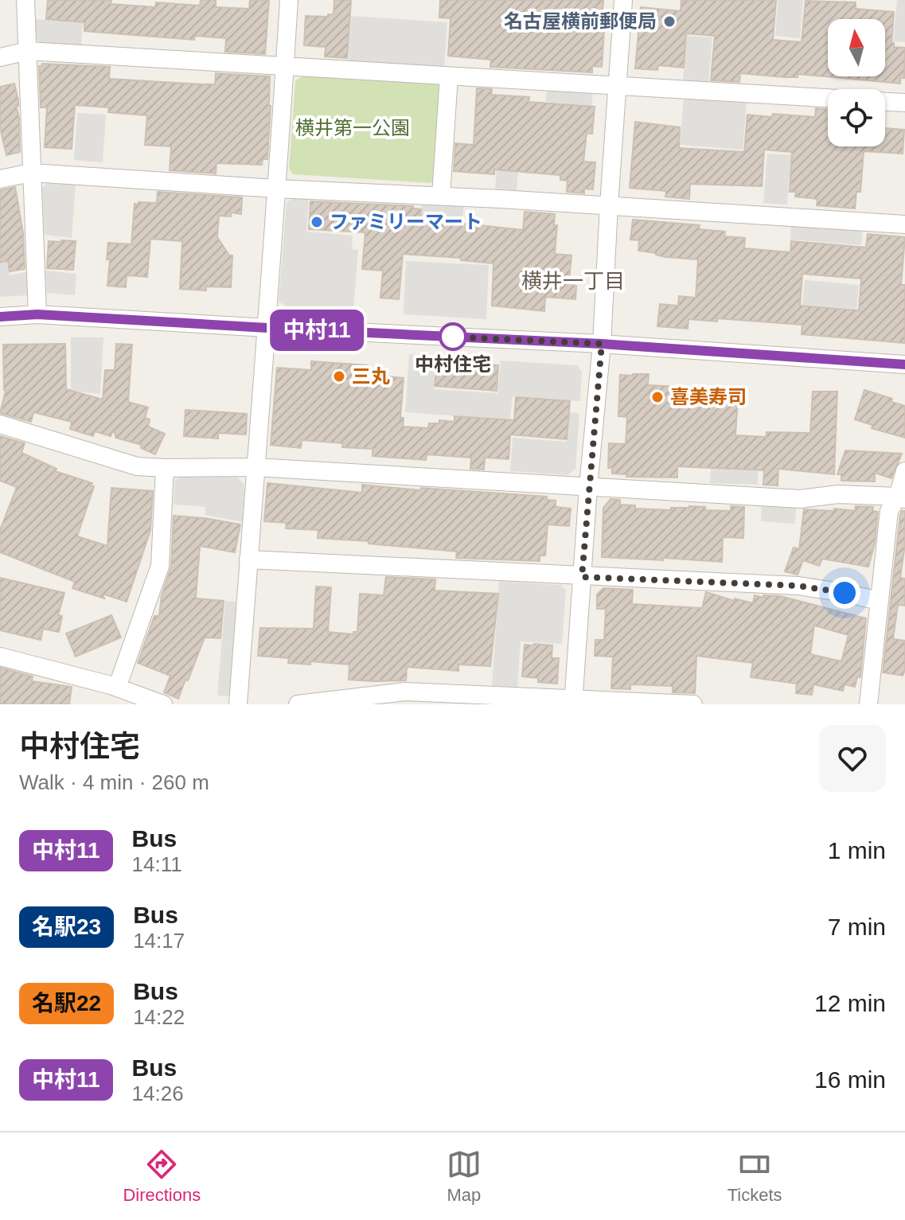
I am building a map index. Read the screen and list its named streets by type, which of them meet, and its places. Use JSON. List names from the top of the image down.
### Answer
{
  "districts": ["横井一丁目"],
  "parks": ["横井第一公園"],
  "places": [
    "名古屋横前郵便局",
    "ファミリーマート",
    "中村住宅",
    "三丸",
    "喜美寿司"
  ],
  "lines": ["bus line 中村11"],
  "north": "top",
  "page": {
    "on_map": "中村11",
    "heading": ["中村住宅", "Walk · 4 min · 260 m"],
    "list": [
      {
        "mark": "中村11",
        "name": "Bus",
        "note": "14:11",
        "value": "1 min"
      },
      {
        "mark": "名駅23",
        "name": "Bus",
        "note": "14:17",
        "value": "7 min"
      },
      {
        "mark": "名駅22",
        "name": "Bus",
        "note": "14:22",
        "value": "12 min"
      },
      {
        "mark": "中村11",
        "name": "Bus",
        "note": "14:26",
        "value": "16 min"
      }
    ],
    "tabs": ["Directions", "Map", "Tickets"]
  }
}
